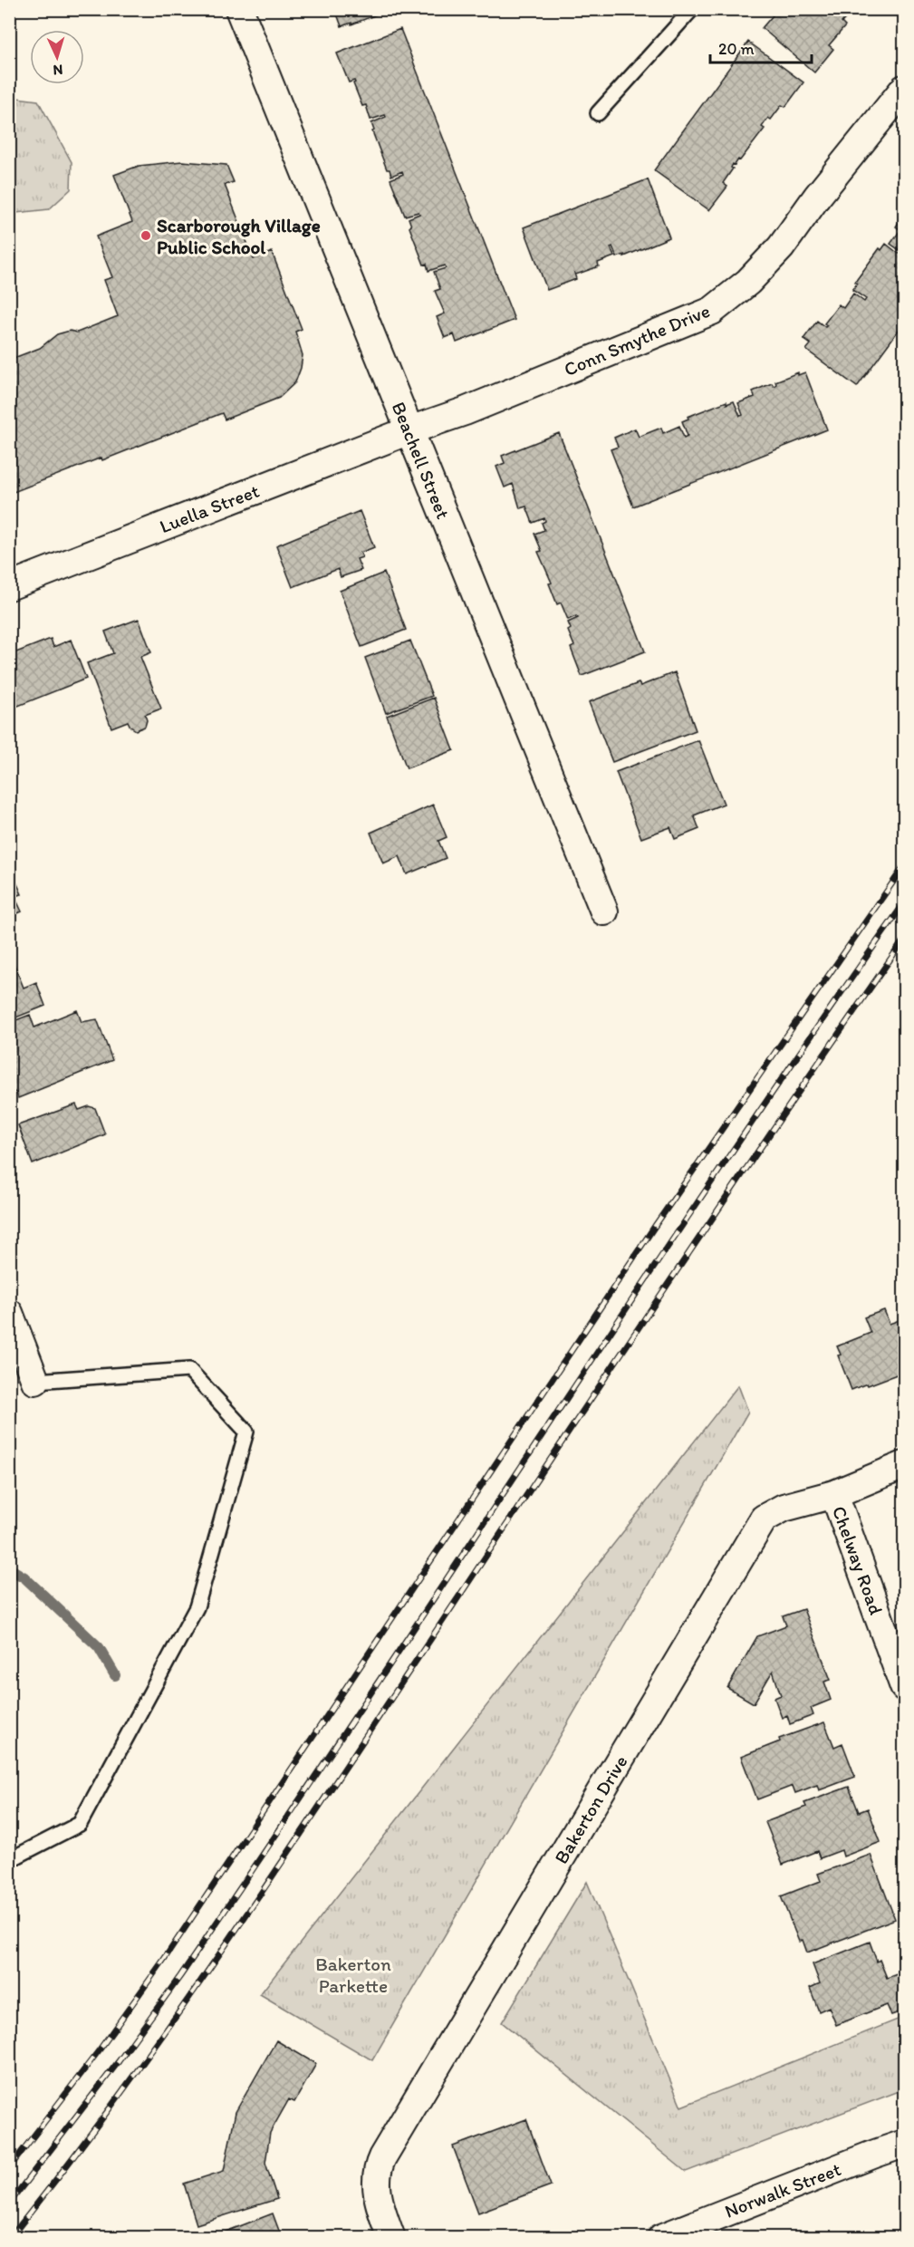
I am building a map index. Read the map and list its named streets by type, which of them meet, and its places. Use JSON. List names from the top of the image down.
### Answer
{
  "streets": {
    "street": [
      "Conn Smythe Drive",
      "Beachell Street",
      "Luella Street",
      "Chelway Road",
      "Bakerton Drive",
      "Norwalk Street"
    ]
  },
  "crossings": [
    ["Conn Smythe Drive", "Beachell Street"],
    ["Conn Smythe Drive", "Luella Street"],
    ["Beachell Street", "Luella Street"],
    ["Chelway Road", "Bakerton Drive"]
  ],
  "parks": ["Bakerton Parkette"],
  "places": ["Scarborough Village Public School"],
  "scale_bar": "20 m",
  "north": "bottom"
}
